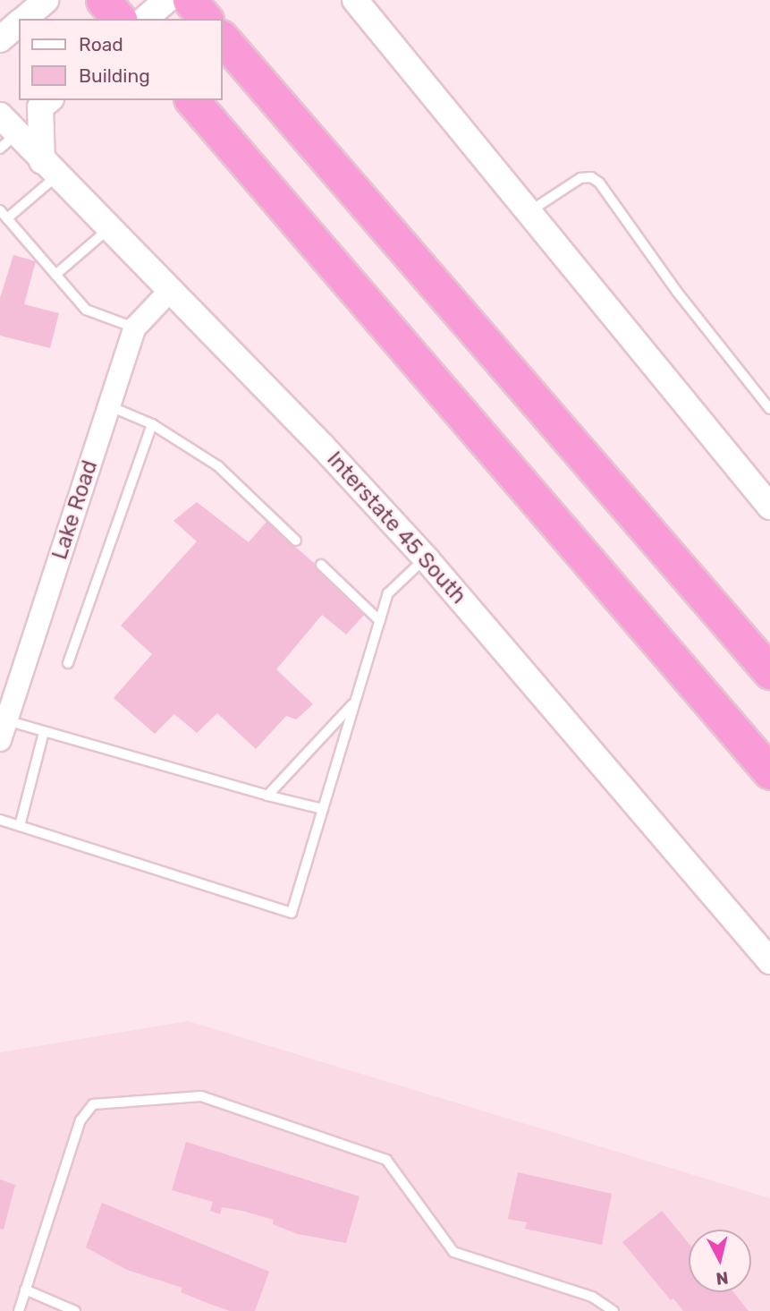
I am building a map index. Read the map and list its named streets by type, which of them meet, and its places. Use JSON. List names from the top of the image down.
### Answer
{
  "streets": {
    "main road": ["Interstate 45 South"],
    "street": ["Lake Road"]
  },
  "crossings": [
    ["Lake Road", "Interstate 45 South"]
  ],
  "legend": ["Road", "Building"],
  "north": "bottom"
}
